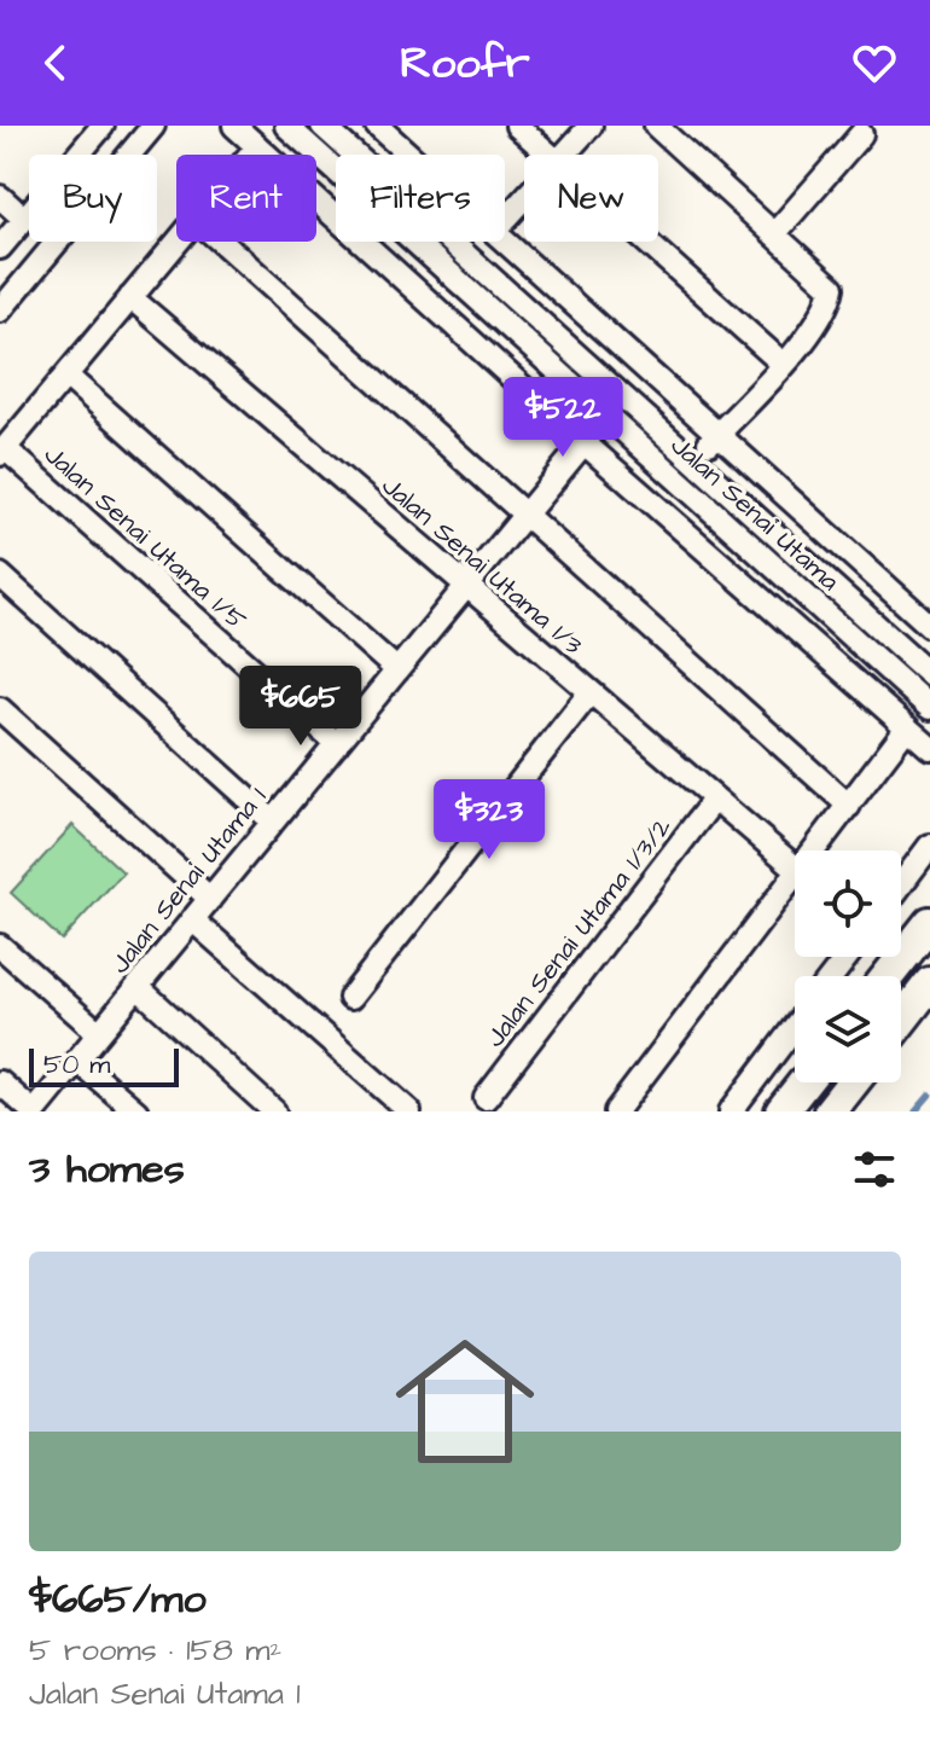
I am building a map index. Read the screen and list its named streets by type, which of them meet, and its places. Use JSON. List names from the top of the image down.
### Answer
{
  "streets": {
    "street": [
      "Jalan Senai Utama",
      "Jalan Senai Utama 1/5",
      "Jalan Senai Utama 1/3",
      "Jalan Senai Utama 1",
      "Jalan Senai Utama 1/3/2"
    ]
  },
  "crossings": [
    ["Jalan Senai Utama", "Jalan Senai Utama 1"],
    ["Jalan Senai Utama 1/5", "Jalan Senai Utama 1"],
    ["Jalan Senai Utama 1/3", "Jalan Senai Utama 1"],
    ["Jalan Senai Utama 1/3", "Jalan Senai Utama 1/3/2"]
  ],
  "scale_bar": "50 m",
  "page": {
    "header": "Roofr",
    "chip": [
      "Buy",
      "Rent",
      "Filters",
      "New"
    ],
    "price": ["$522", "$665", "$323"],
    "scale": "50 m",
    "heading": "3 homes",
    "list": [
      {
        "name": "$665/mo",
        "note": "5 rooms · 158 m² · Jalan Senai Utama 1"
      }
    ]
  }
}
